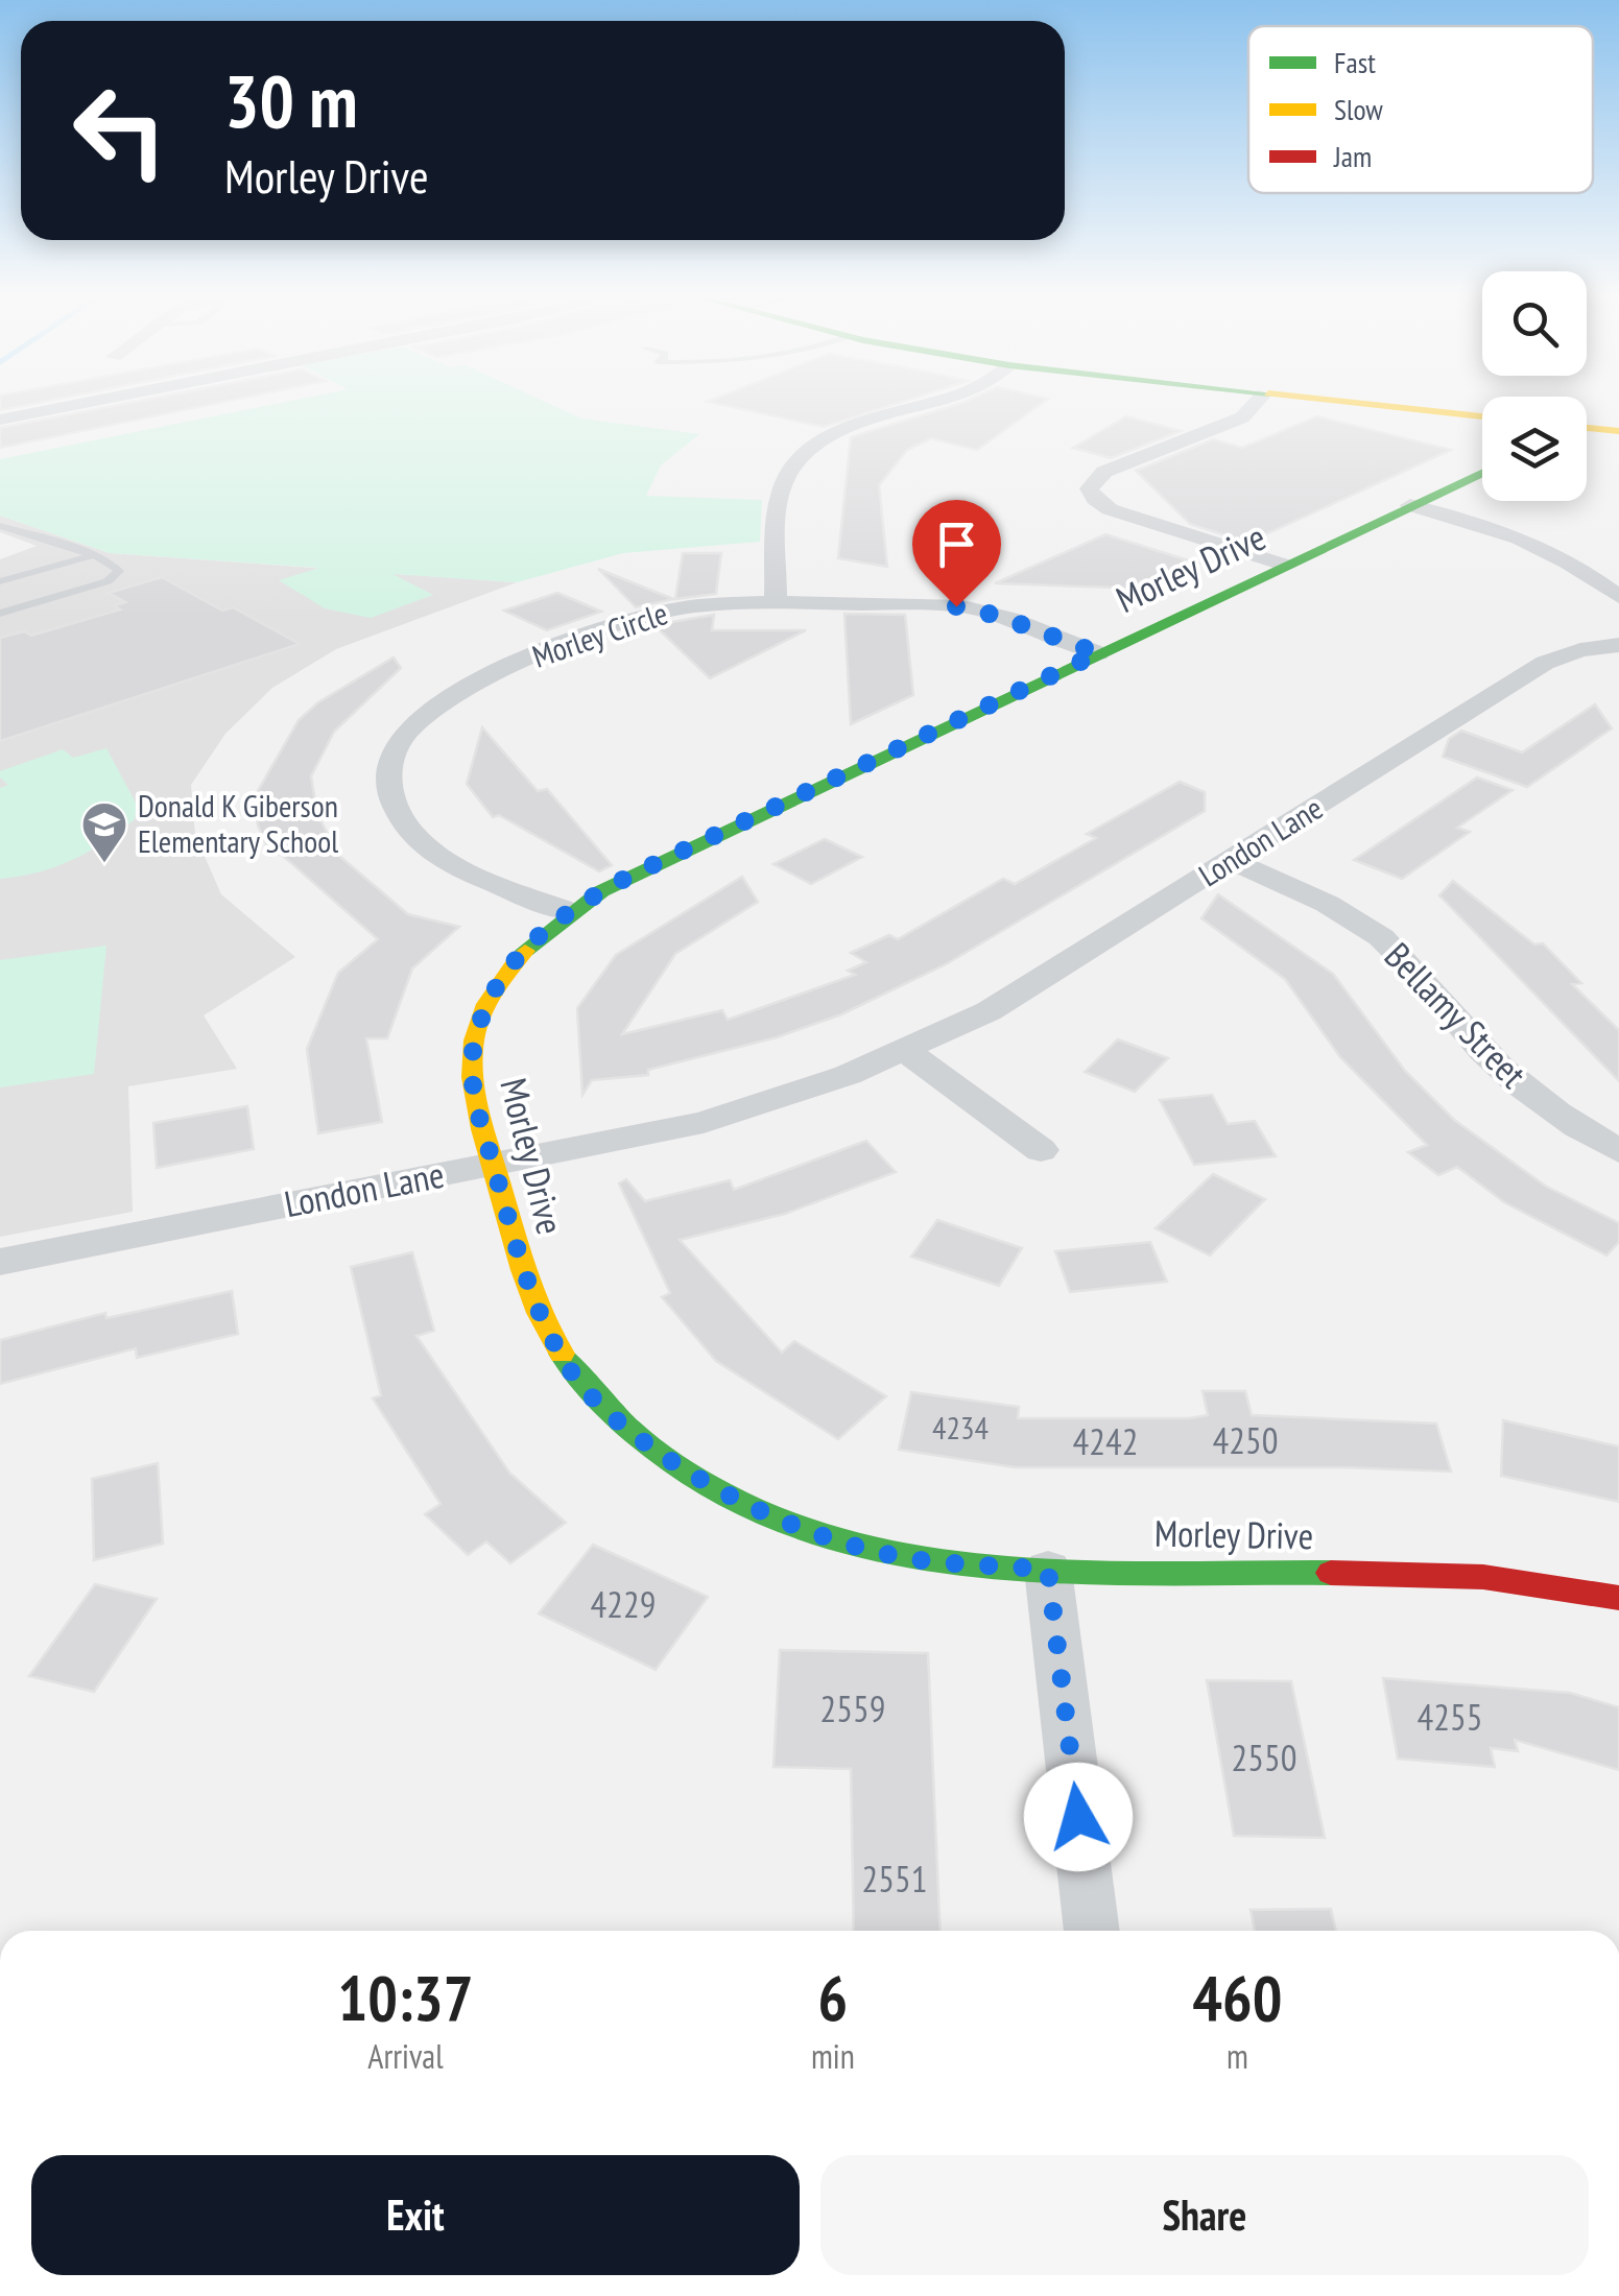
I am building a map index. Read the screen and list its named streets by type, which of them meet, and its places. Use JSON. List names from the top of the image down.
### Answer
{
  "streets": {
    "street": [
      "Morley Drive",
      "Morley Circle",
      "London Lane",
      "Bellamy Street"
    ]
  },
  "crossings": [
    ["Morley Drive", "Morley Circle"],
    ["Morley Drive", "London Lane"],
    ["London Lane", "Bellamy Street"]
  ],
  "places": {
    "school or university": ["Donald K Giberson Elementary School"]
  },
  "house_numbers": [
    "4234",
    "4250",
    "4242",
    "4229",
    "2559",
    "4255",
    "2550",
    "2551"
  ],
  "legend": ["Fast", "Slow", "Jam"],
  "page": {
    "turn": ["30 m", "Morley Drive"],
    "eta": [
      "10:37",
      "Arrival",
      "6",
      "min",
      "460",
      "m"
    ],
    "buttons": ["Exit", "Share"]
  }
}
